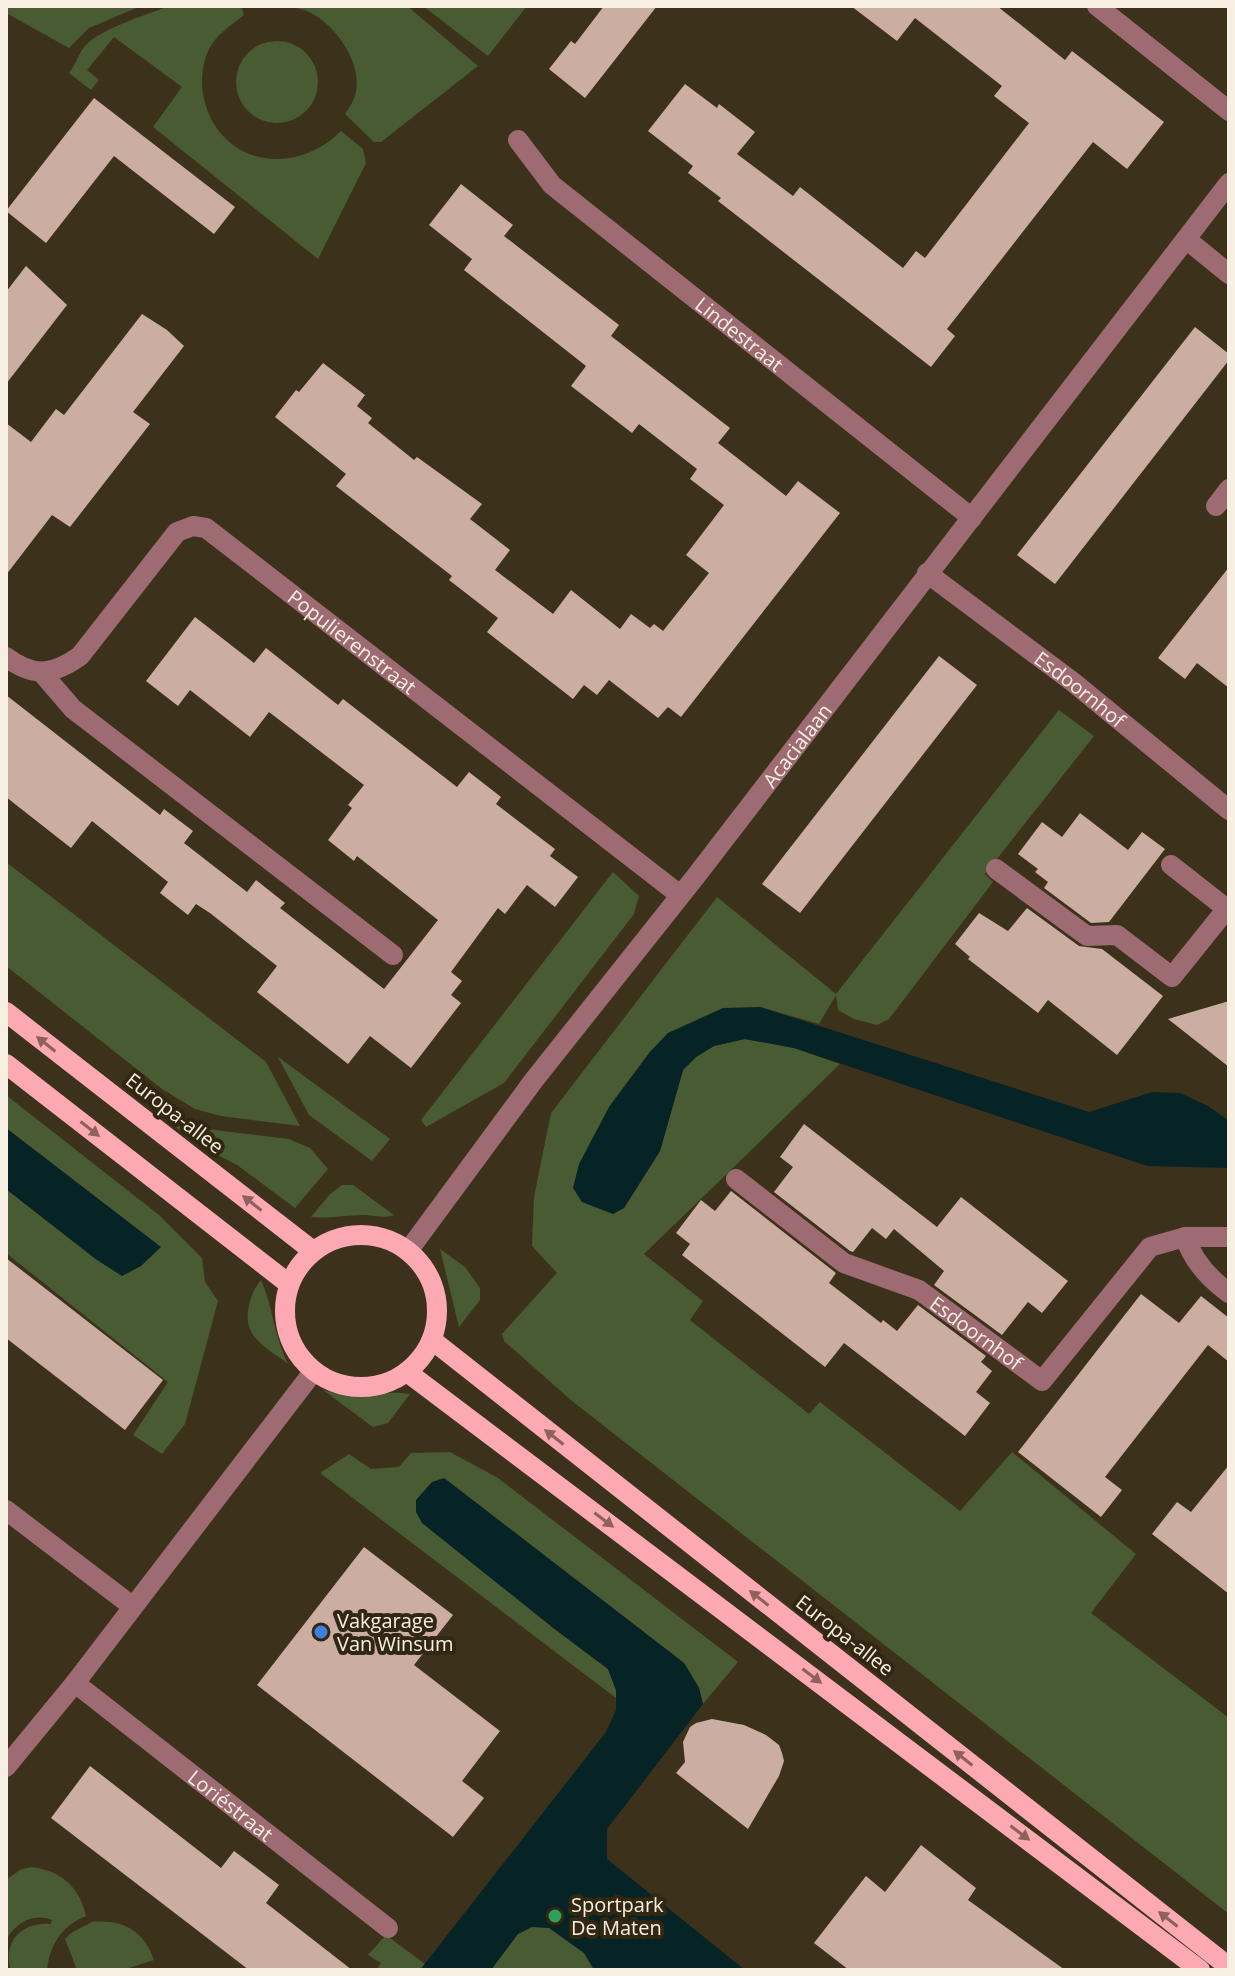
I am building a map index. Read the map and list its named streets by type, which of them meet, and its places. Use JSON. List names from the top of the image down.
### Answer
{
  "streets": {
    "main road": ["Europa-allee"],
    "street": [
      "Lindestraat",
      "Populierenstraat",
      "Esdoornhof",
      "Acacialaan",
      "Loriéstraat"
    ]
  },
  "crossings": [
    ["Lindestraat", "Acacialaan"],
    ["Populierenstraat", "Acacialaan"],
    ["Esdoornhof", "Acacialaan"],
    ["Acacialaan", "Europa-allee"]
  ],
  "places": ["Vakgarage Van Winsum", "Sportpark De Maten"]
}
